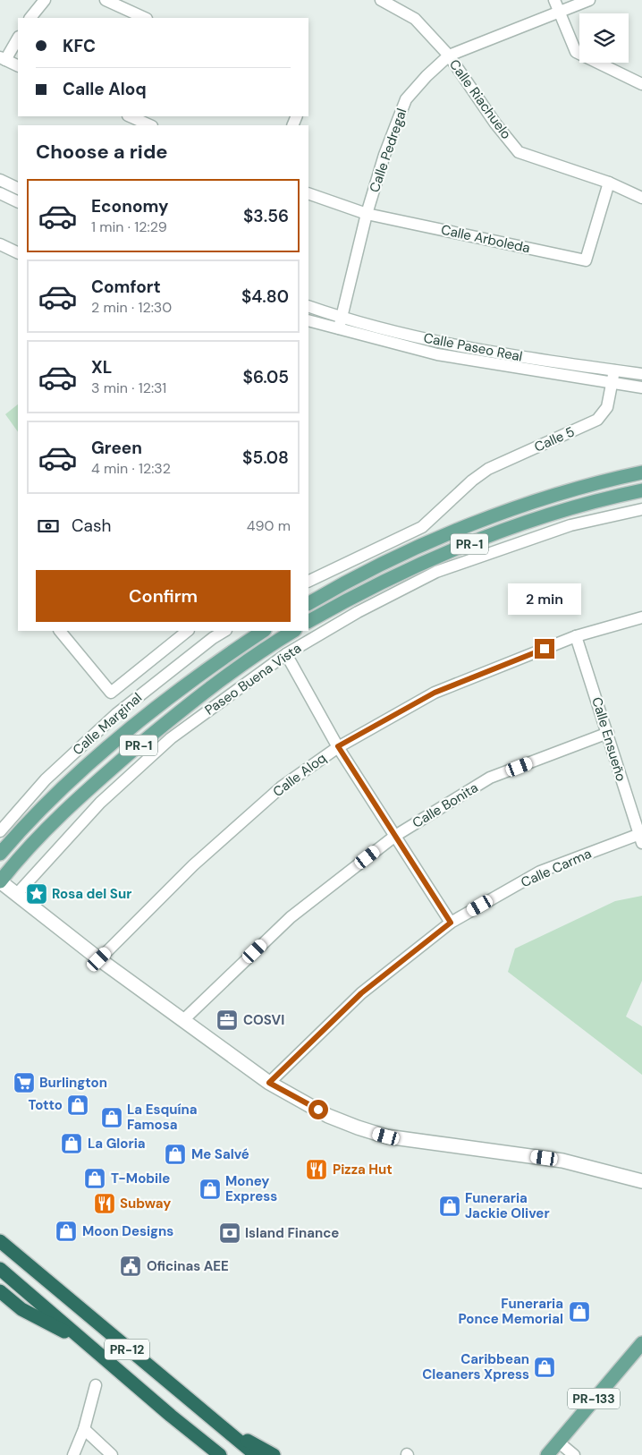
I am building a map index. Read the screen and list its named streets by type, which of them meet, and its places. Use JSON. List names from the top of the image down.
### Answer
{
  "streets": {
    "highway": ["PR-12"],
    "main road": ["PR-1", "PR-133"],
    "street": [
      "Calle Riachuelo",
      "Calle Pedregal",
      "Calle Arboleda",
      "Calle Paseo Real",
      "Calle 5",
      "Paseo Buena Vista",
      "Calle Marginal",
      "Calle Ensueño",
      "Calle Aloq",
      "Calle Bonita",
      "Calle Carma"
    ]
  },
  "crossings": [
    ["Calle Riachuelo", "Calle Pedregal"],
    ["Calle Riachuelo", "Calle Arboleda"],
    ["Calle Pedregal", "Calle Arboleda"],
    ["Calle Pedregal", "Calle Paseo Real"],
    ["Calle Paseo Real", "Calle 5"],
    ["Calle Ensueño", "Calle Aloq"],
    ["Calle Ensueño", "Calle Bonita"],
    ["Calle Ensueño", "Calle Carma"]
  ],
  "places": {
    "place": ["Rosa del Sur"],
    "office": ["COSVI"],
    "supermarket": ["Burlington"],
    "shop": [
      "Totto",
      "La Esquína Famosa",
      "La Gloria",
      "Me Salvé",
      "T-Mobile",
      "Money Express",
      "Funeraria Jackie Oliver",
      "Moon Designs",
      "Funeraria Ponce Memorial",
      "Caribbean Cleaners Xpress"
    ],
    "restaurant": ["Pizza Hut", "Subway"],
    "bank": ["Island Finance"],
    "public building": ["Oficinas AEE"]
  },
  "page": {
    "banner": ["KFC", "Calle Aloq"],
    "heading": "Choose a ride",
    "list": [
      {
        "name": "Economy",
        "note": "1 min · 12:29",
        "value": "$3.56"
      },
      {
        "name": "Comfort",
        "note": "2 min · 12:30",
        "value": "$4.80"
      },
      {
        "name": "XL",
        "note": "3 min · 12:31",
        "value": "$6.05"
      },
      {
        "name": "Green",
        "note": "4 min · 12:32",
        "value": "$5.08"
      }
    ],
    "pay": ["Cash", "490 m"],
    "buttons": "Confirm",
    "bubble": "2 min"
  }
}
